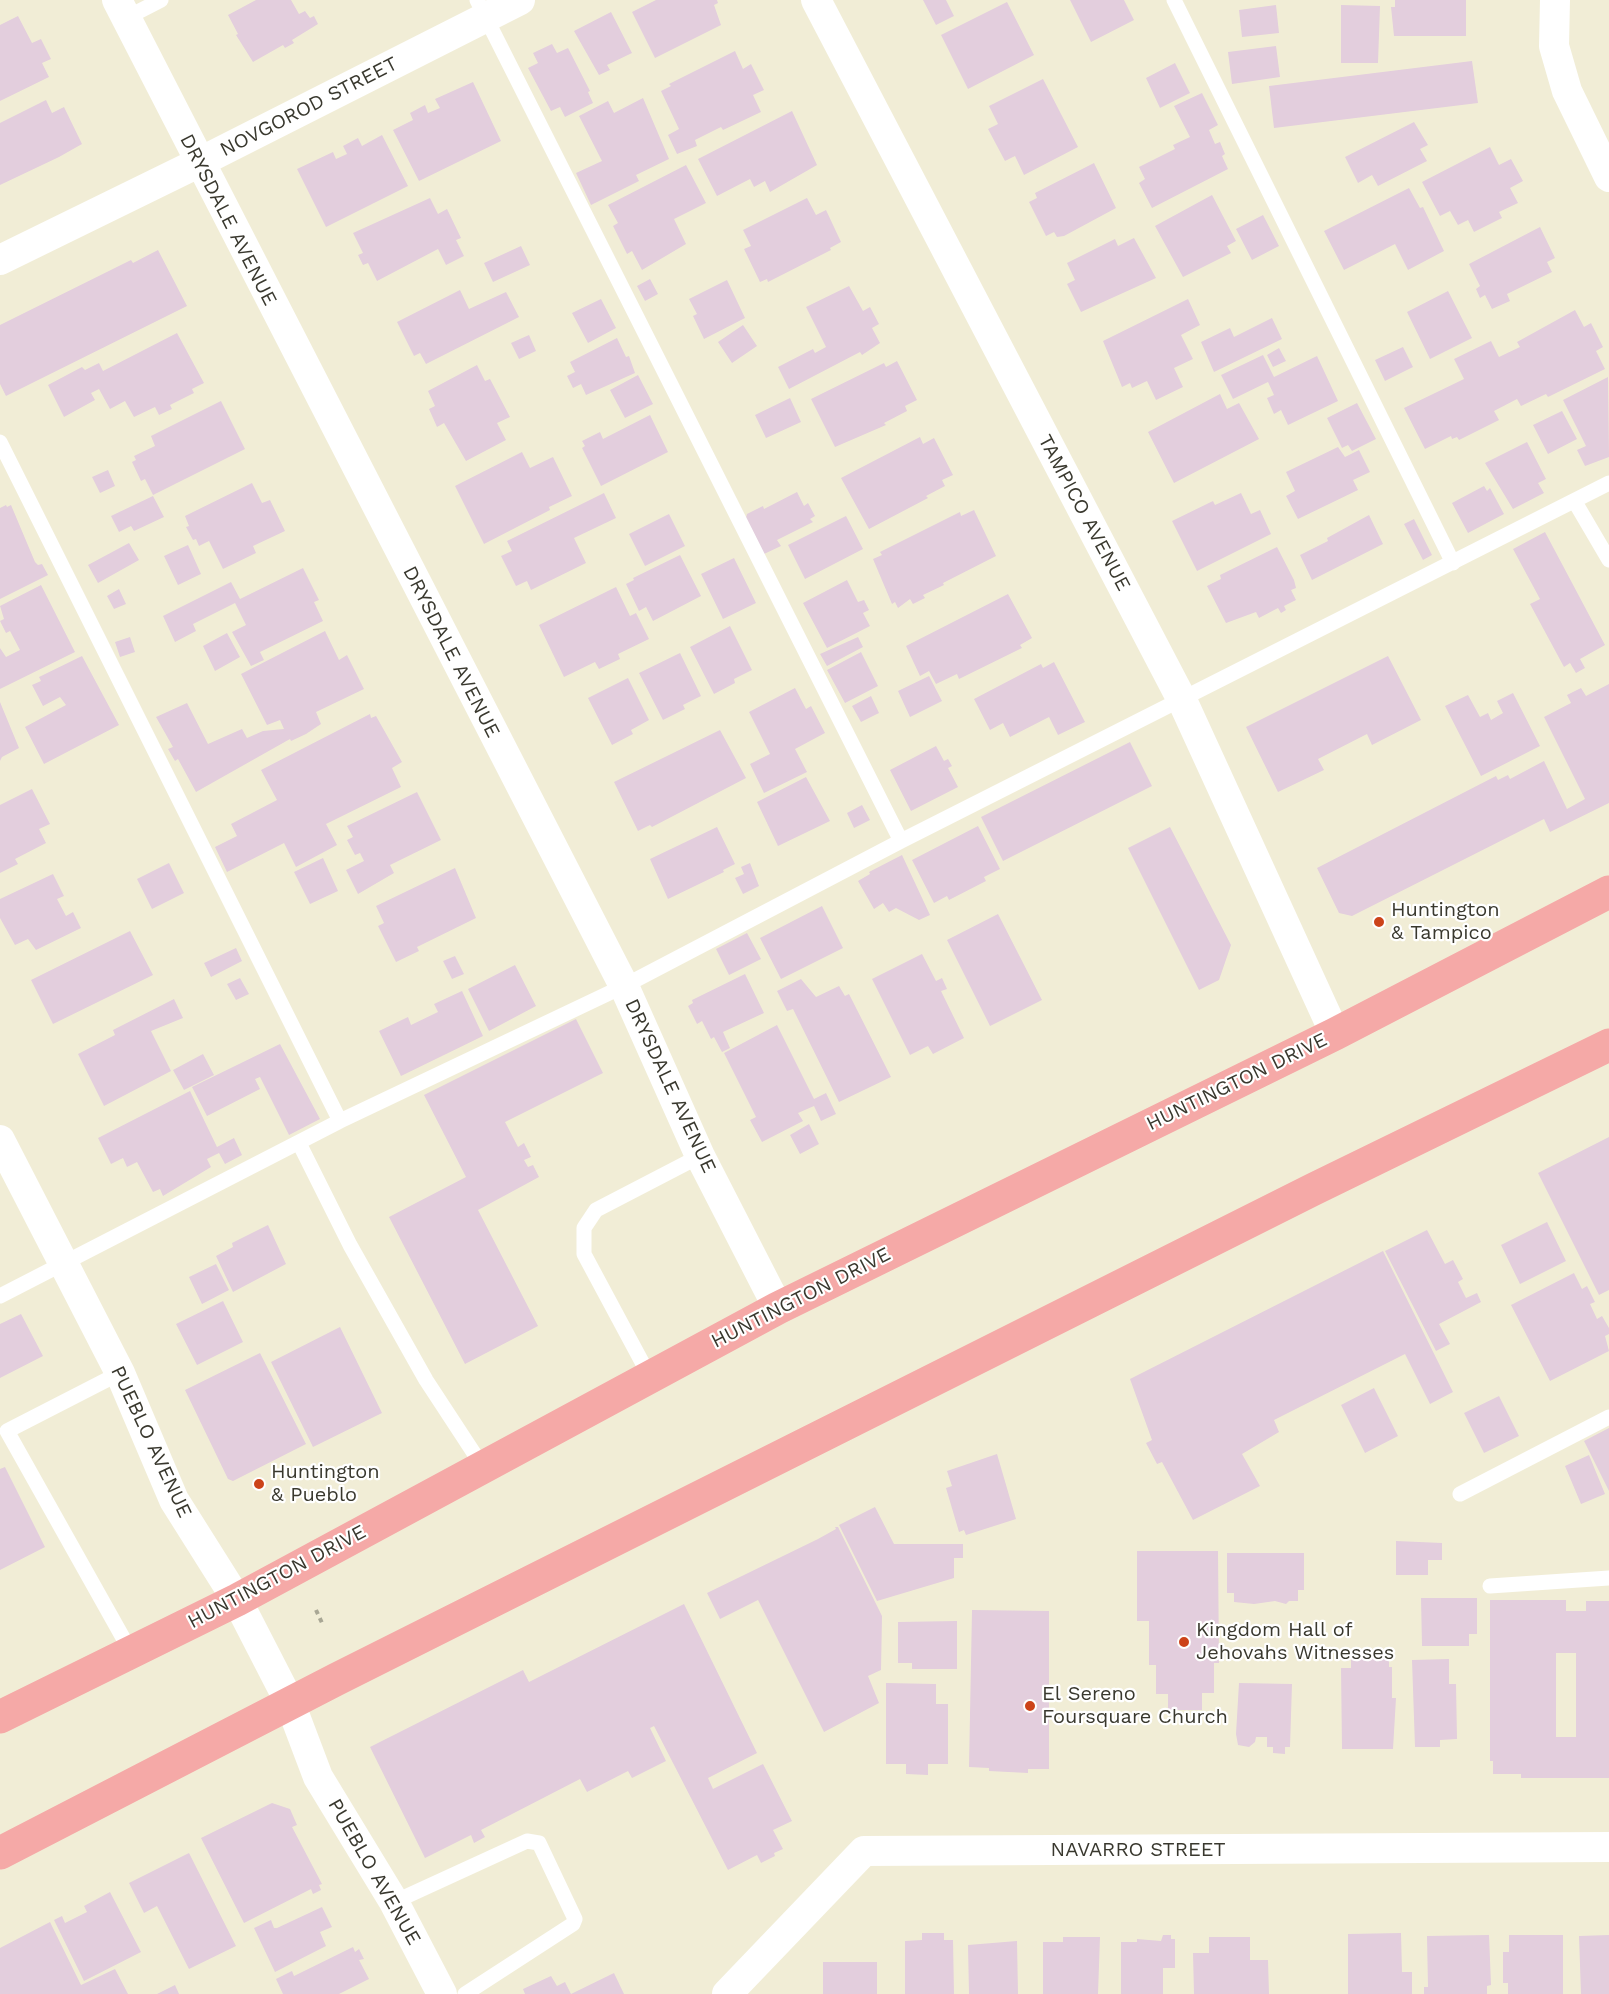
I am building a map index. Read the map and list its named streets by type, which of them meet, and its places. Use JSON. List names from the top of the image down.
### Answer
{
  "streets": {
    "main road": ["HUNTINGTON DRIVE"],
    "street": [
      "NOVGOROD STREET",
      "DRYSDALE AVENUE",
      "TAMPICO AVENUE",
      "PUEBLO AVENUE",
      "NAVARRO STREET"
    ]
  },
  "crossings": [
    ["NOVGOROD STREET", "DRYSDALE AVENUE"],
    ["DRYSDALE AVENUE", "HUNTINGTON DRIVE"],
    ["TAMPICO AVENUE", "HUNTINGTON DRIVE"],
    ["HUNTINGTON DRIVE", "PUEBLO AVENUE"]
  ],
  "places": [
    "Huntington & Tampico",
    "Huntington & Pueblo",
    "Kingdom Hall of Jehovahs Witnesses",
    "El Sereno Foursquare Church"
  ]
}
